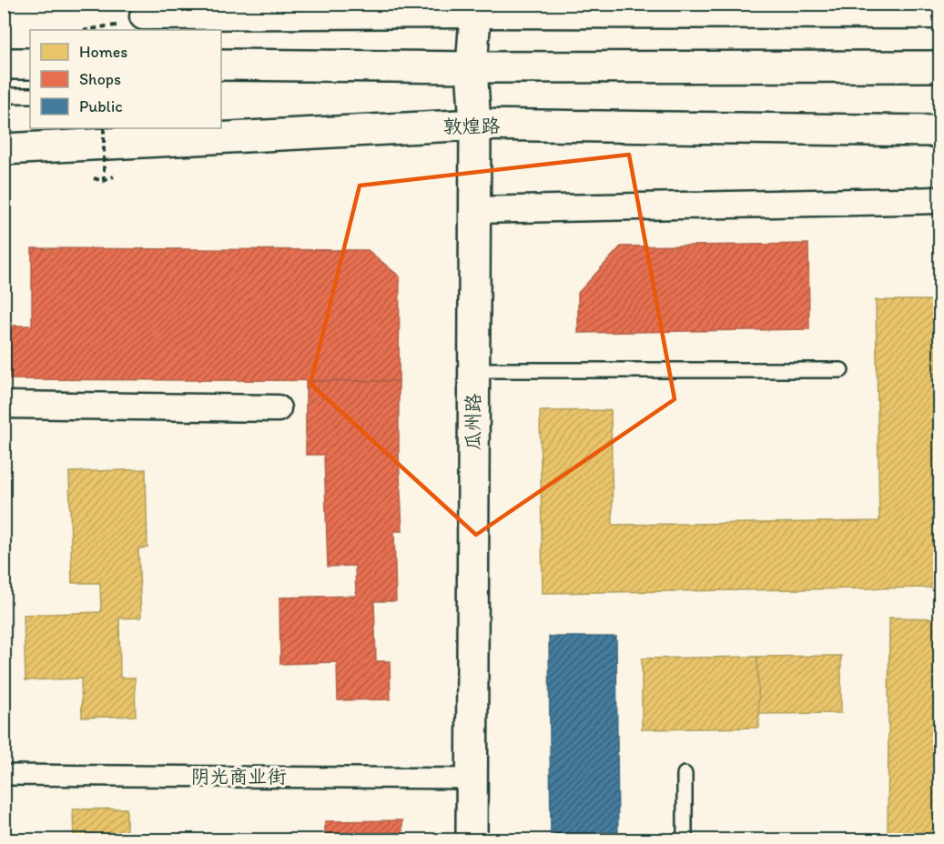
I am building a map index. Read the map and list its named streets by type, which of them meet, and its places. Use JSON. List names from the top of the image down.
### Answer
{
  "streets": {
    "main road": ["敦煌路", "瓜州路"],
    "street": ["阴光商业街"]
  },
  "crossings": [
    ["敦煌路", "瓜州路"],
    ["瓜州路", "阴光商业街"]
  ],
  "legend": ["Homes", "Shops", "Public"]
}
